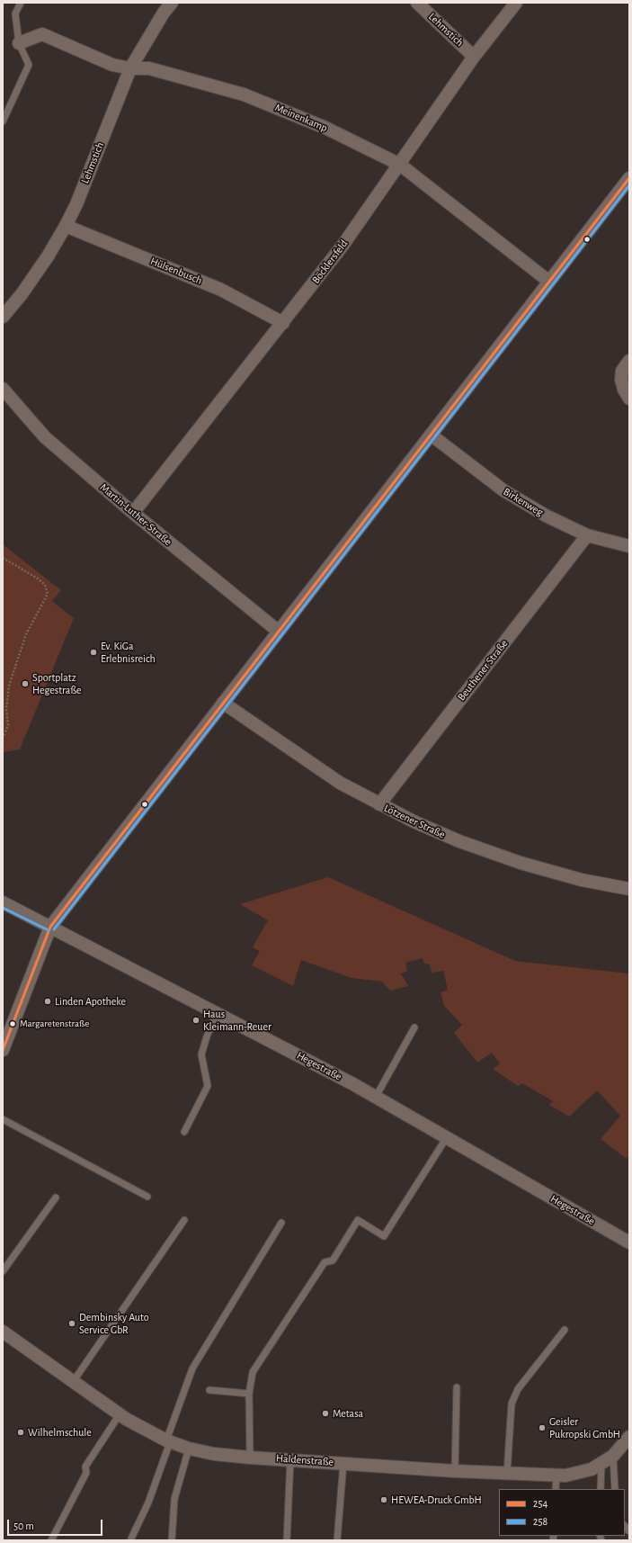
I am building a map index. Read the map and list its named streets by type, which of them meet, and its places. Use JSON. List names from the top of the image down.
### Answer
{
  "streets": {
    "street": [
      "Lehmstich",
      "Meinenkamp",
      "Böcklersfeld",
      "Hülsenbusch",
      "Birkenweg",
      "Martin-Luther-Straße",
      "Beuthener Straße",
      "Lötzener Straße",
      "Hegestraße",
      "Haldenstraße"
    ]
  },
  "crossings": [
    ["Lehmstich", "Meinenkamp"],
    ["Lehmstich", "Böcklersfeld"],
    ["Lehmstich", "Hülsenbusch"],
    ["Meinenkamp", "Böcklersfeld"],
    ["Böcklersfeld", "Hülsenbusch"],
    ["Böcklersfeld", "Martin-Luther-Straße"],
    ["Birkenweg", "Beuthener Straße"],
    ["Beuthener Straße", "Lötzener Straße"]
  ],
  "places": [
    "Ev. KiGa Erlebnisreich",
    "Sportplatz Hegestraße",
    "Linden Apotheke",
    "Haus Kleimann-Reuer",
    "Margaretenstraße",
    "Dembinsky Auto Service GbR",
    "Metasa",
    "Geisler Pukropski GmbH",
    "Wilhelmschule",
    "HEWEA-Druck GmbH"
  ],
  "lines": ["transit line 254", "transit line 258"],
  "legend": ["254", "258"],
  "scale_bar": "50 m"
}
